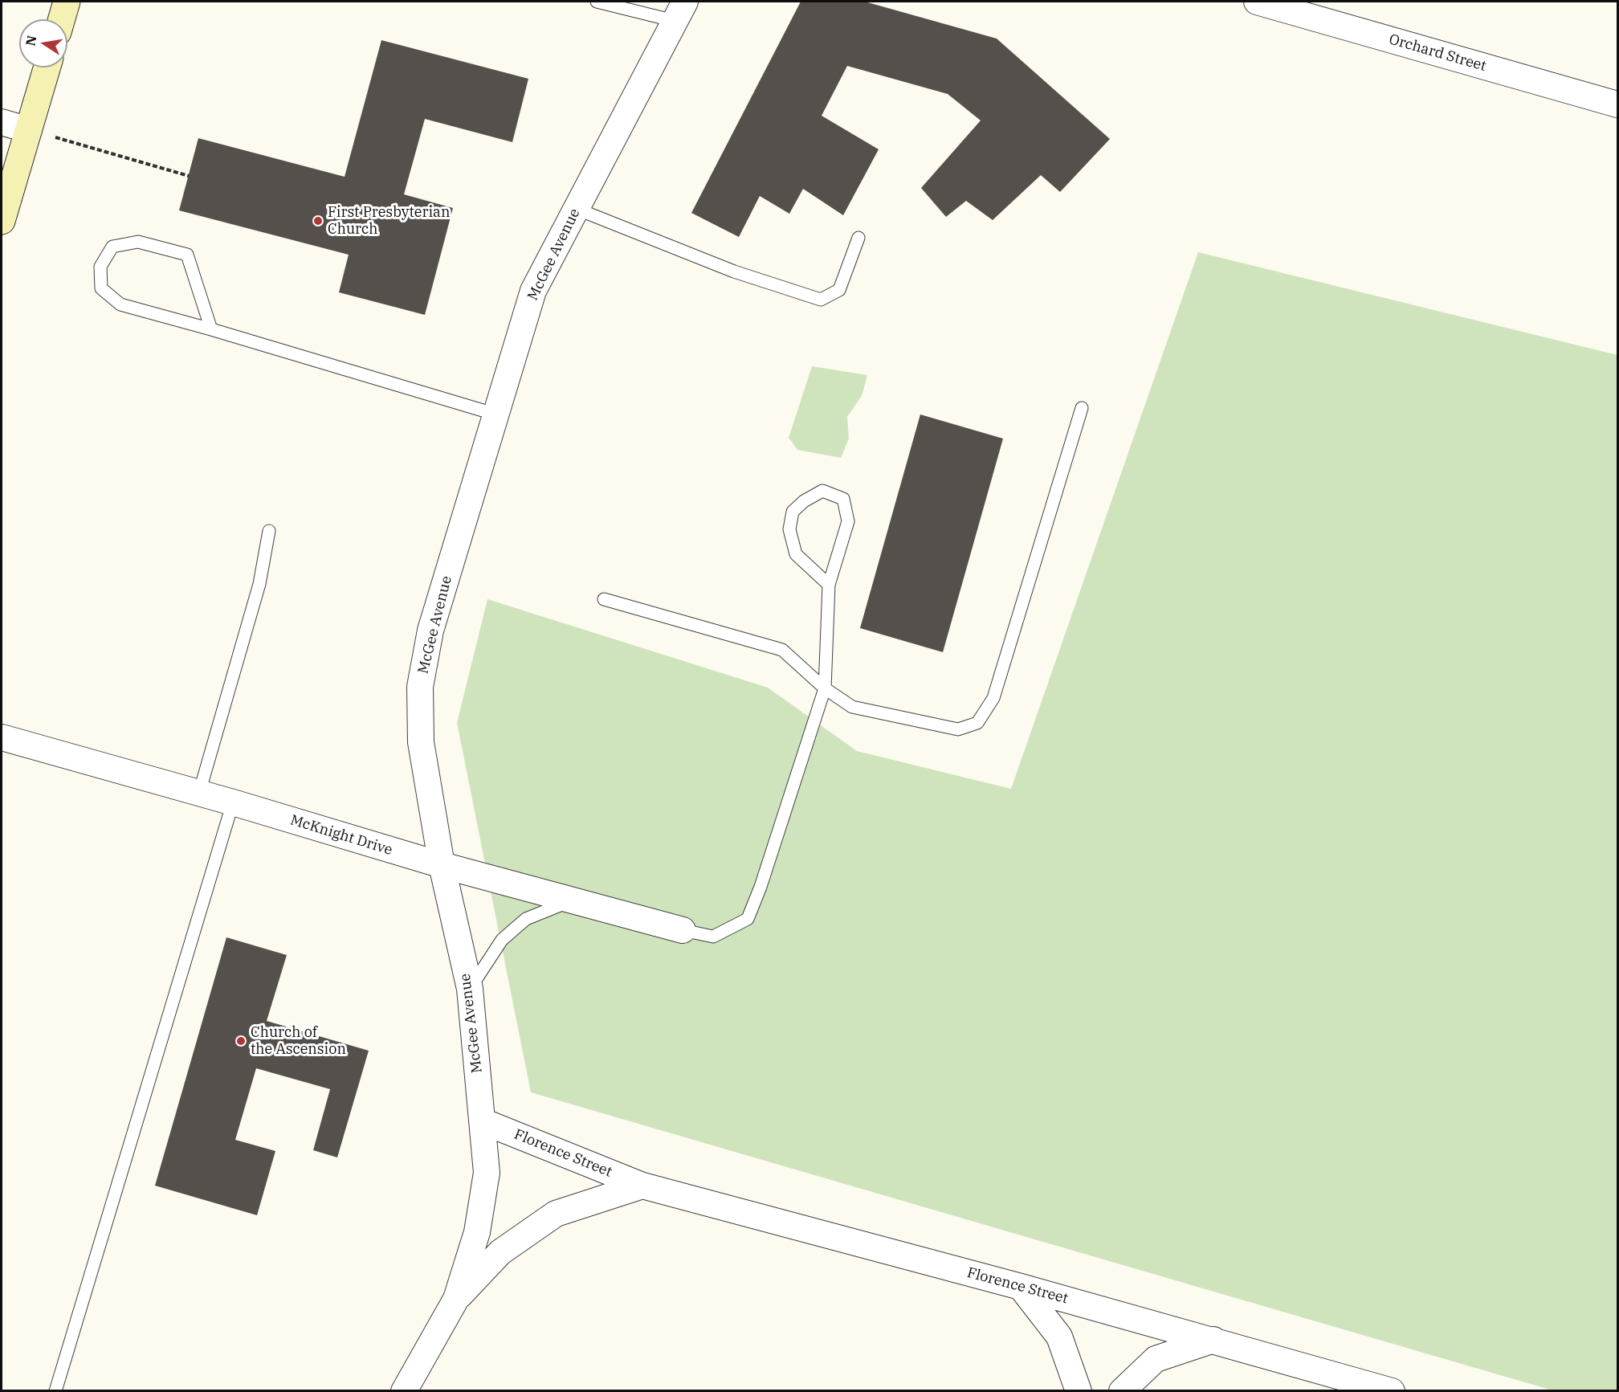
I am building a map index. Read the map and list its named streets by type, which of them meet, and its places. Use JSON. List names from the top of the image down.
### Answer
{
  "streets": {
    "street": [
      "Orchard Street",
      "McGee Avenue",
      "McKnight Drive",
      "Florence Street"
    ]
  },
  "crossings": [
    ["McGee Avenue", "McKnight Drive"],
    ["McGee Avenue", "Florence Street"]
  ],
  "places": ["First Presbyterian Church", "Church of the Ascension"],
  "north": "left"
}
